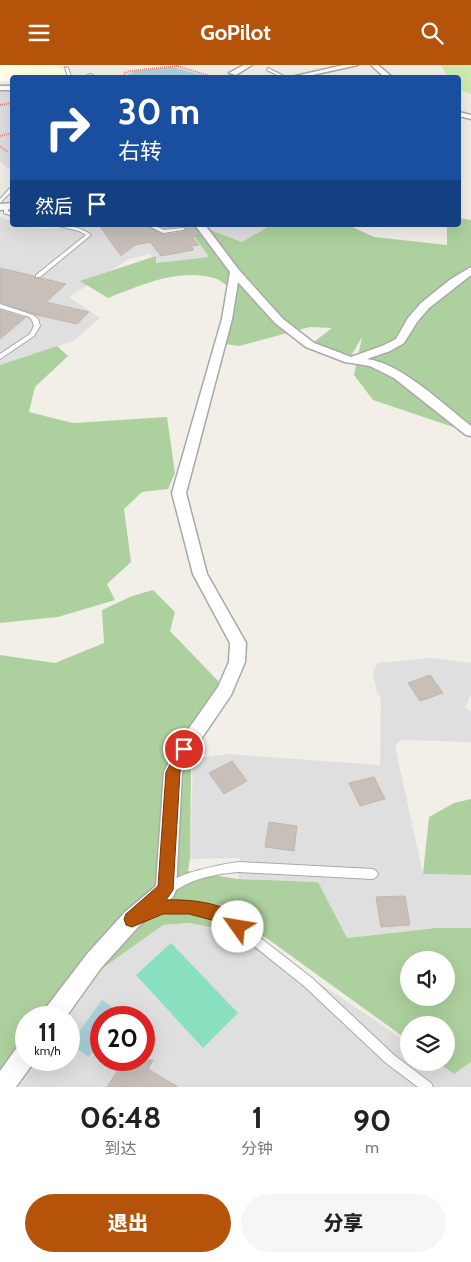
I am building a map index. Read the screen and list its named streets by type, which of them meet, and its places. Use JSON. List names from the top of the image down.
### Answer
{
  "page": {
    "header": "GoPilot",
    "turn": ["30 m", "右转"],
    "then": "然后",
    "speed": "11 km/h",
    "limit": "20",
    "eta": [
      "06:48",
      "到达",
      "1",
      "分钟",
      "90",
      "m"
    ],
    "buttons": ["退出", "分享"]
  }
}
